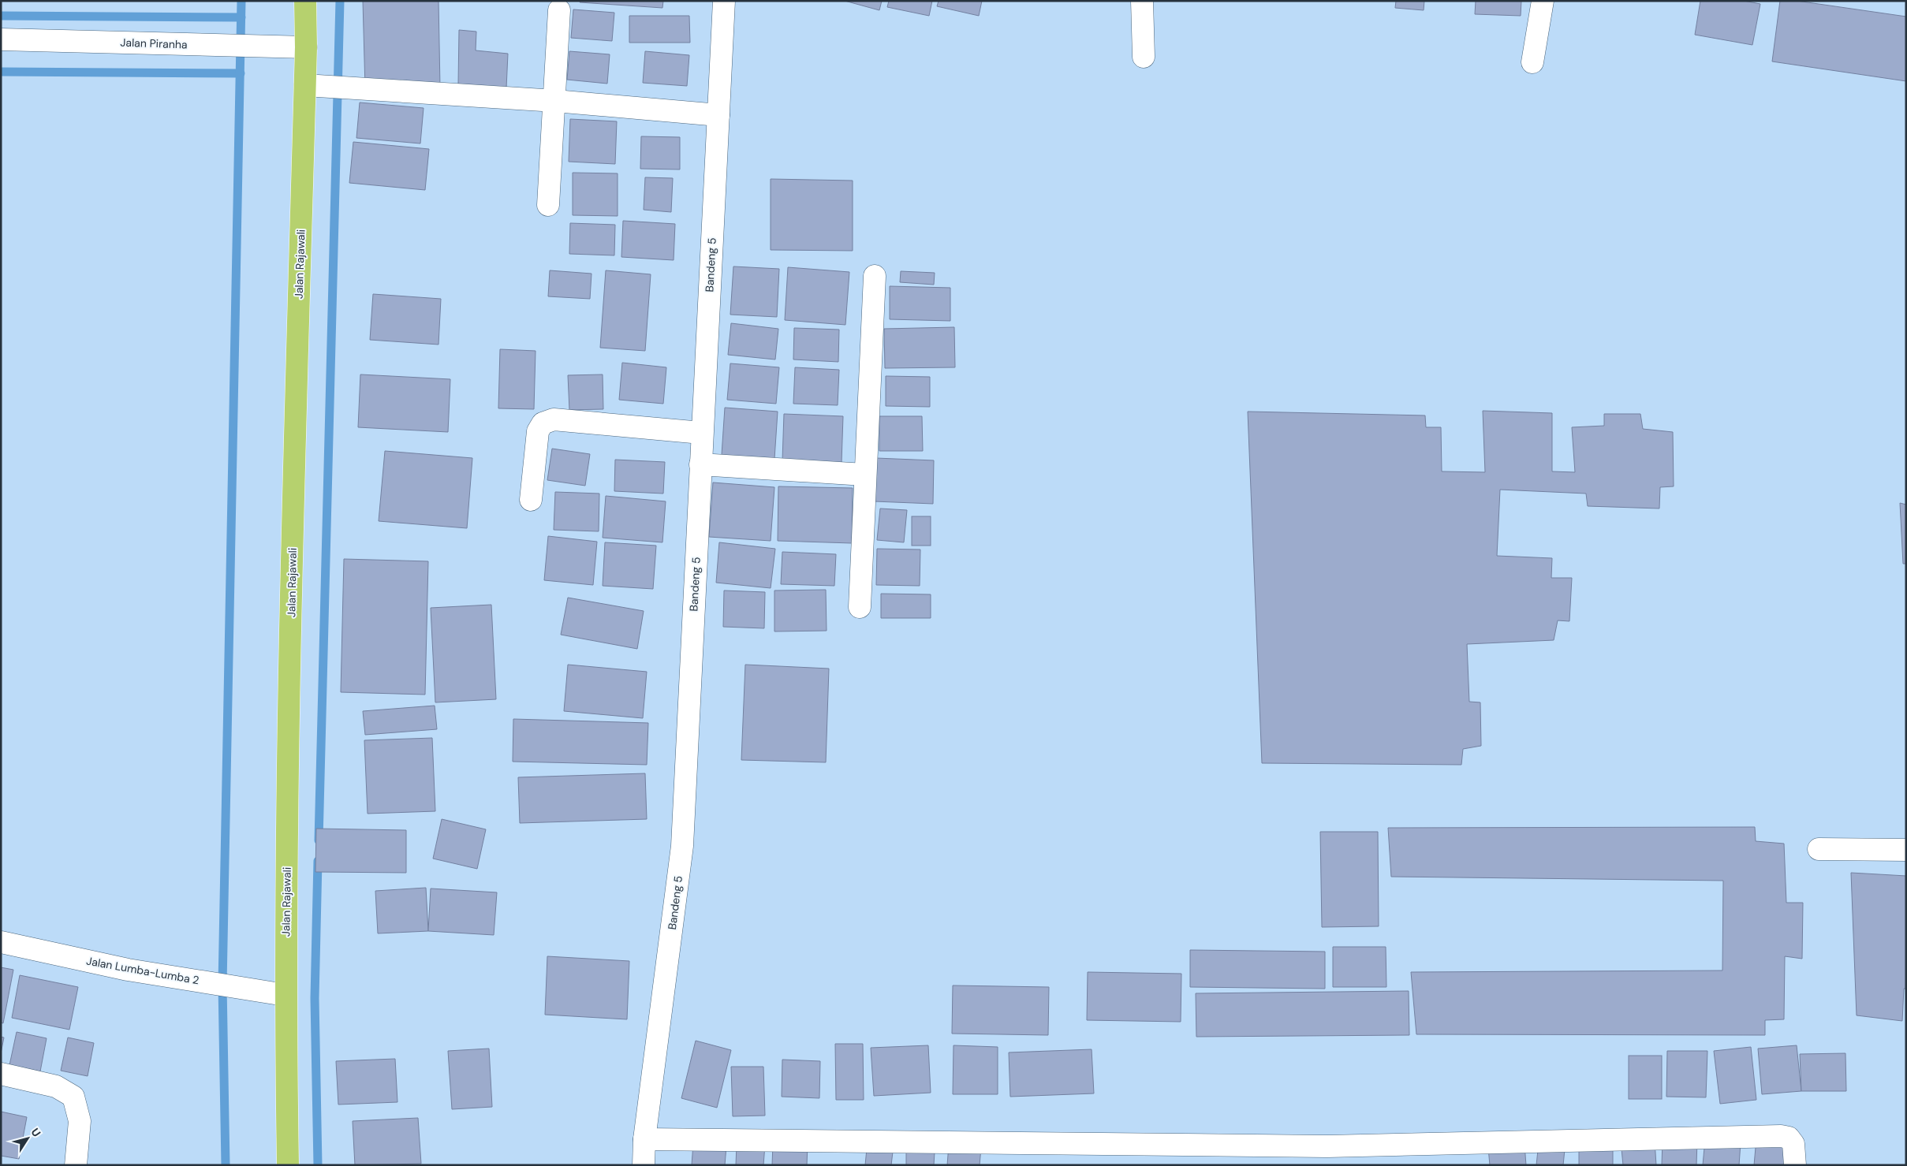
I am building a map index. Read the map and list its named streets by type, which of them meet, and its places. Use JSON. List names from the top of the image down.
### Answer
{
  "streets": {
    "main road": ["Jalan Rajawali"],
    "street": ["Jalan Piranha", "Bandeng 5", "Jalan Lumba-Lumba 2"]
  },
  "crossings": [
    ["Jalan Piranha", "Jalan Rajawali"],
    ["Jalan Rajawali", "Jalan Lumba-Lumba 2"]
  ],
  "north": "top right"
}
